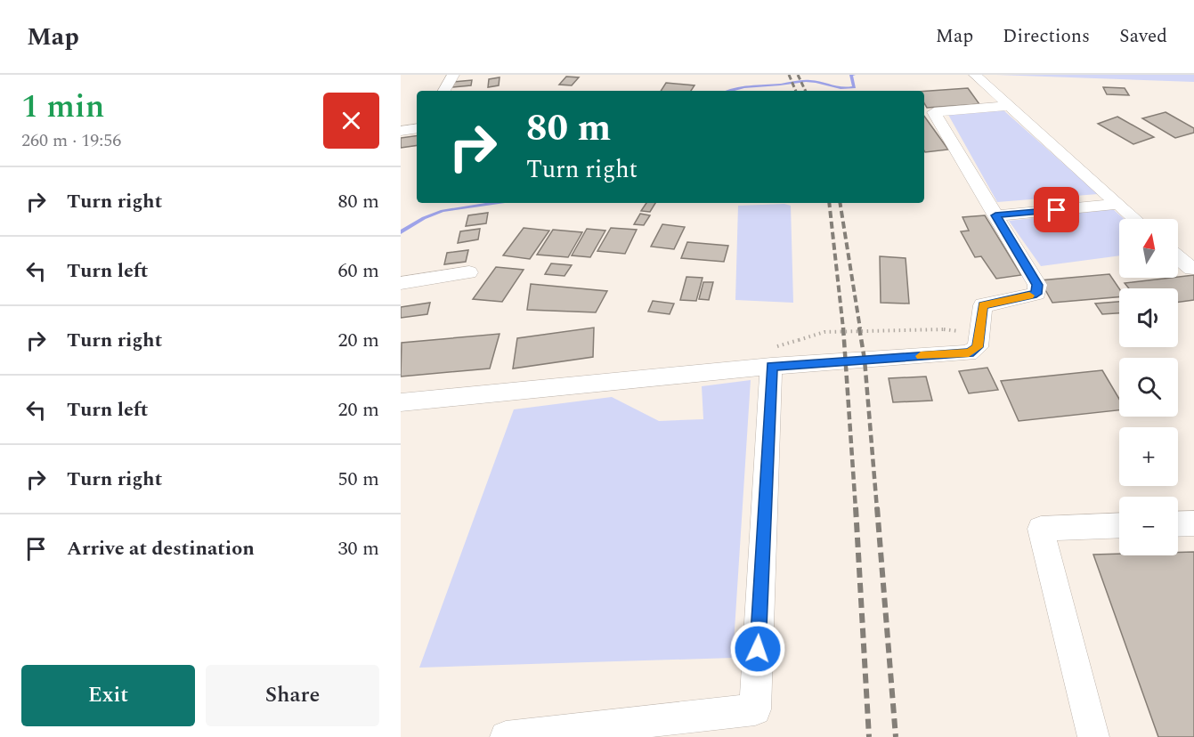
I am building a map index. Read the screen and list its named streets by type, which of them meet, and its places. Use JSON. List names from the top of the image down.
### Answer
{
  "north": "top",
  "page": {
    "header": "Map",
    "nav": ["Map", "Directions", "Saved"],
    "heading": ["1 min", "260 m · 19:56"],
    "turn": ["80 m", "Turn right"],
    "list": [
      {
        "name": "Turn right",
        "value": "80 m"
      },
      {
        "name": "Turn left",
        "value": "60 m"
      },
      {
        "name": "Turn right",
        "value": "20 m"
      },
      {
        "name": "Turn left",
        "value": "20 m"
      },
      {
        "name": "Turn right",
        "value": "50 m"
      },
      {
        "name": "Arrive at destination",
        "value": "30 m"
      }
    ],
    "map_buttons": ["+", "−"],
    "buttons": ["Exit", "Share"]
  }
}
